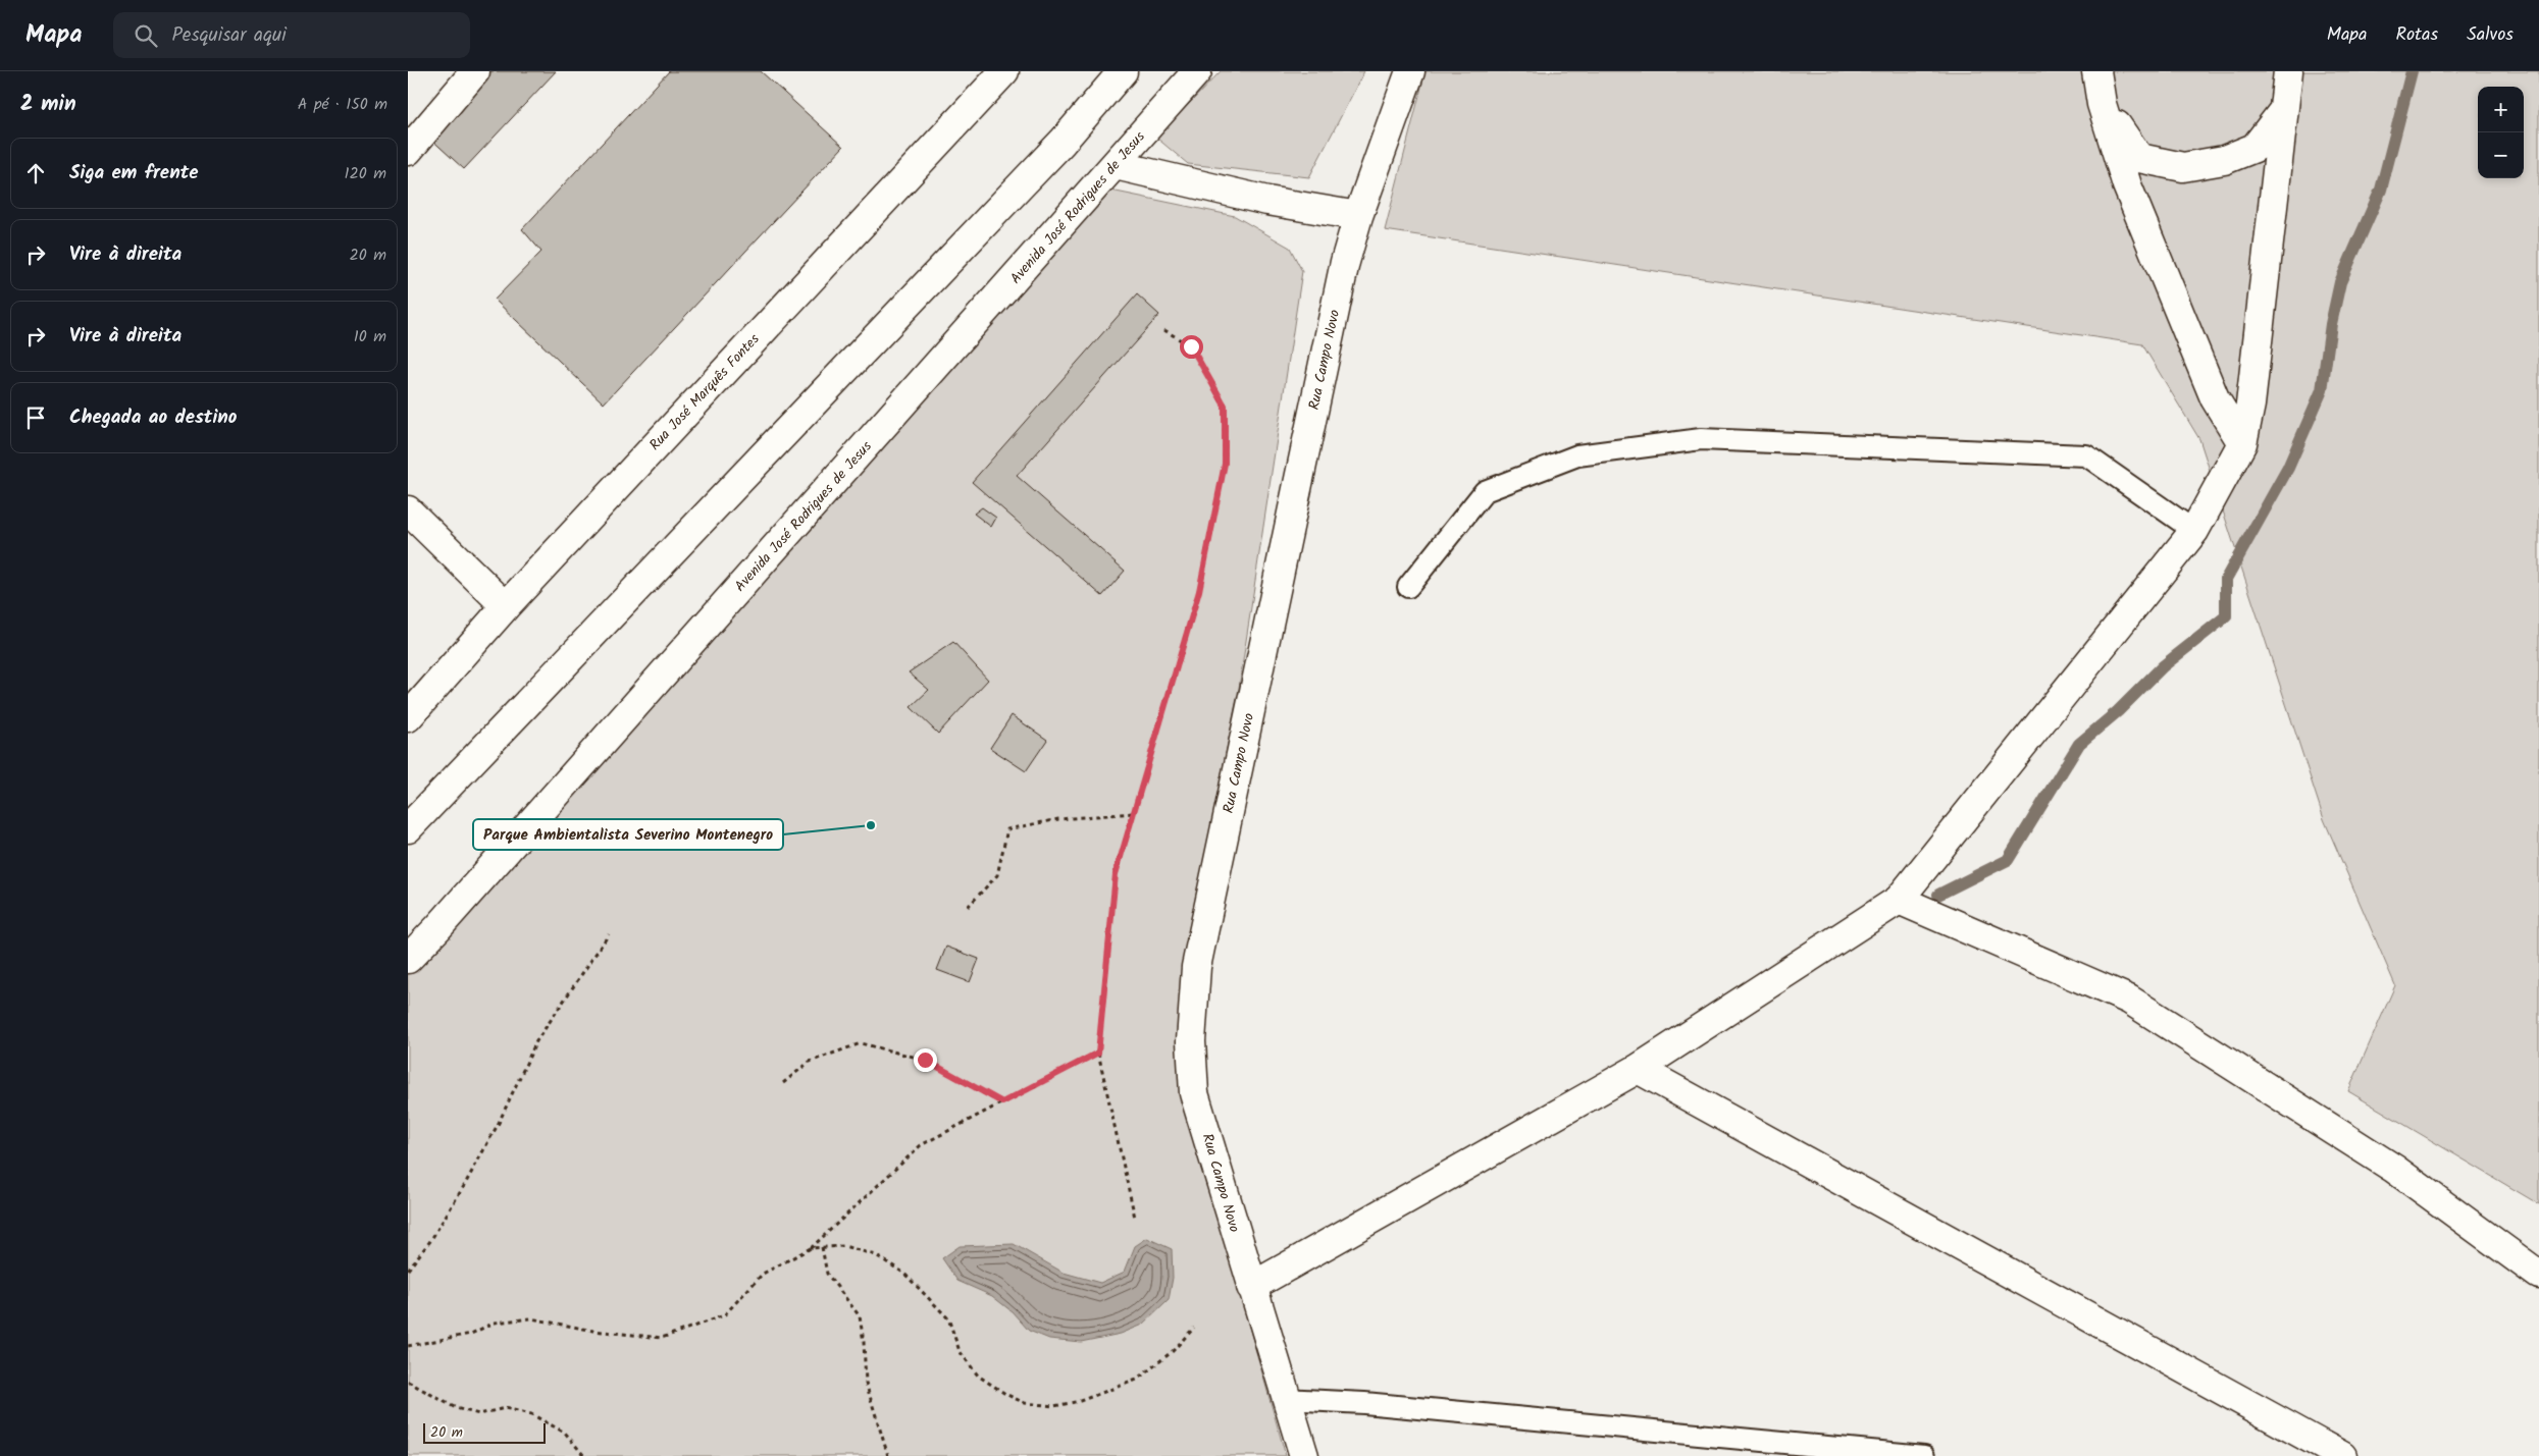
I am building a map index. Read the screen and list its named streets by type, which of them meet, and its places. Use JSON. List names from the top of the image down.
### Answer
{
  "streets": {
    "street": ["Avenida José Rodrigues de Jesus", "Rua Campo Novo", "Rua José Marquês Fontes"]
  },
  "places": ["Parque Ambientalista Severino Montenegro"],
  "scale_bar": "20 m",
  "page": {
    "header": "Mapa",
    "search": "Pesquisar aqui",
    "nav": ["Mapa", "Rotas", "Salvos"],
    "heading": ["2 min", "A pé · 150 m"],
    "map_buttons": ["+", "−"],
    "list": [
      ["Siga em frente", "120 m"],
      ["Vire à direita", "20 m"],
      ["Vire à direita", "10 m"],
      "Chegada ao destino"
    ],
    "scale": "20 m"
  }
}
